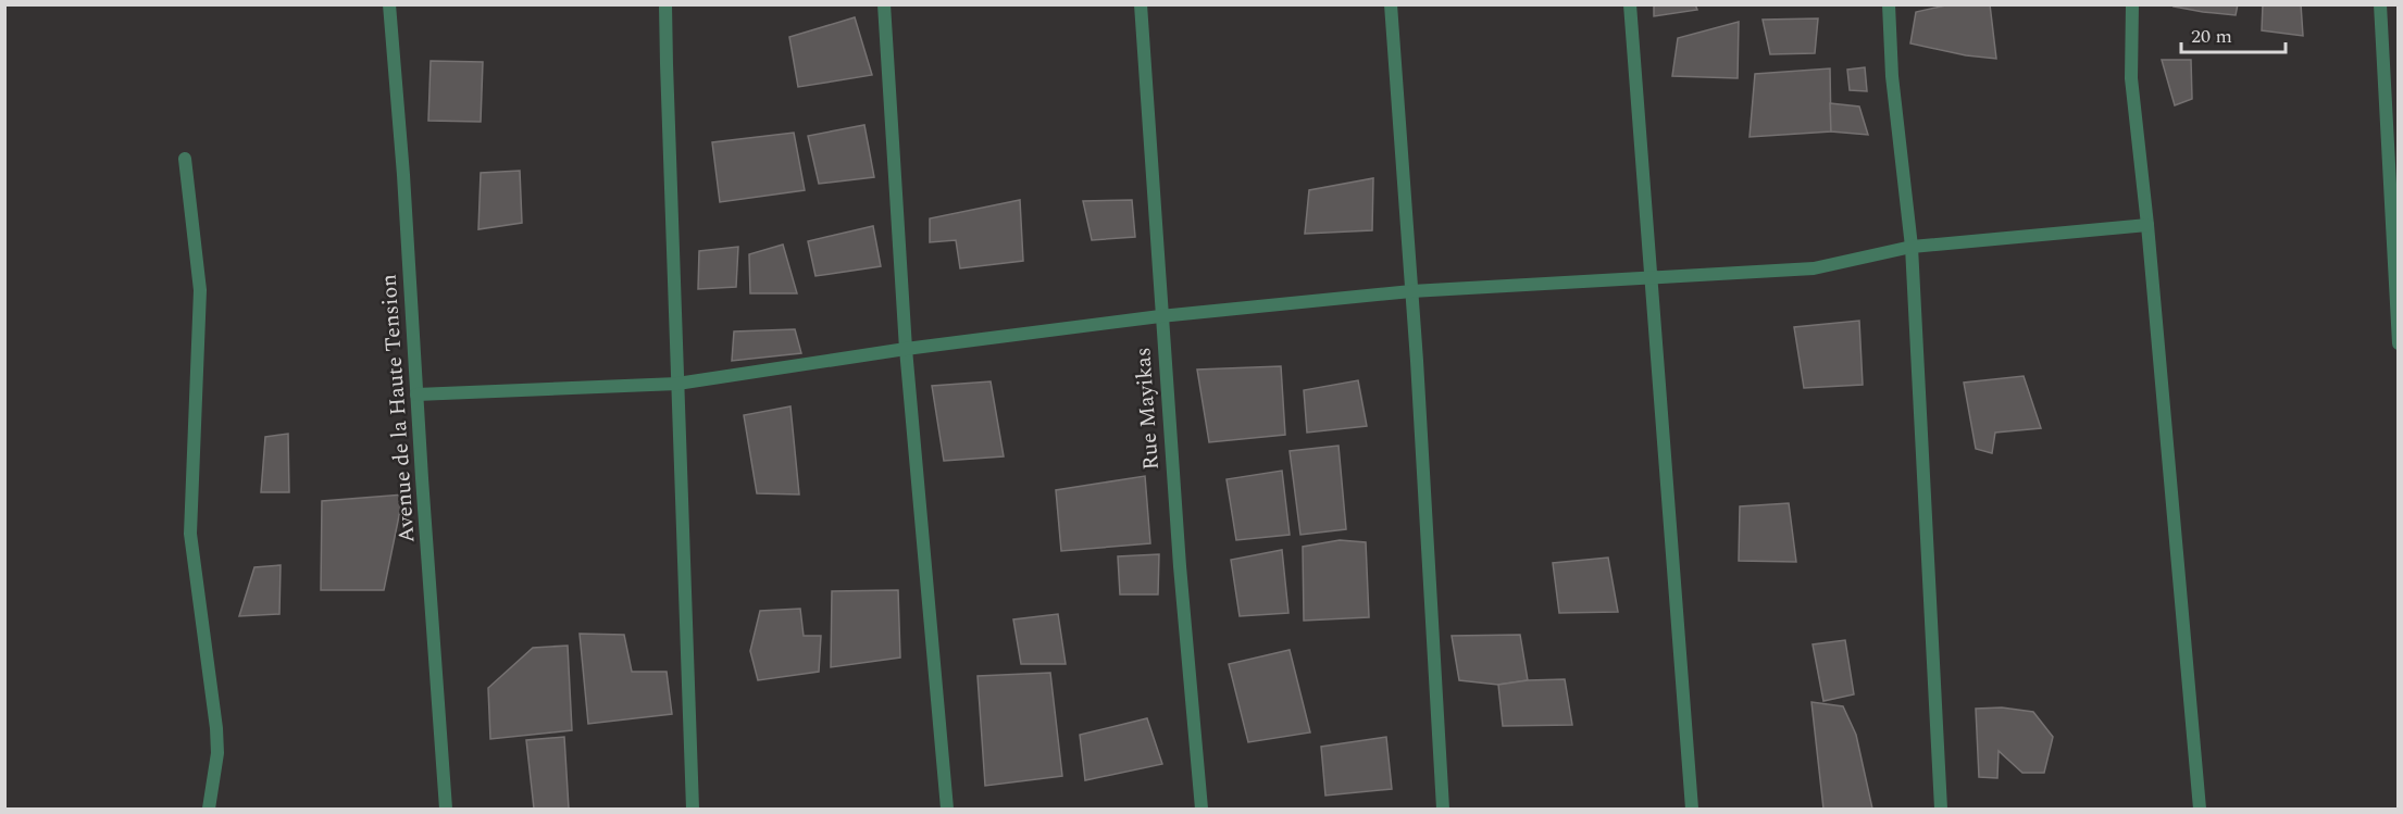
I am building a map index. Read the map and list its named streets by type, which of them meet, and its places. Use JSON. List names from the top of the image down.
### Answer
{
  "streets": {
    "street": ["Avenue de la Haute Tension", "Rue Mayikas"]
  },
  "scale_bar": "20 m"
}
